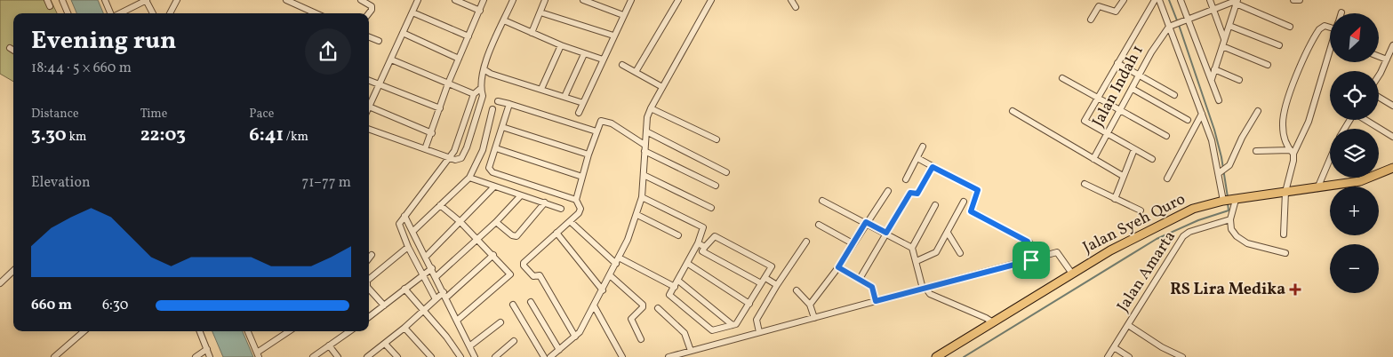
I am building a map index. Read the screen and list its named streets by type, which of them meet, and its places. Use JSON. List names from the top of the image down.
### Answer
{
  "streets": {
    "main road": ["Jalan Syeh Quro"],
    "street": ["Jalan Indah 1", "Jalan Amarta"]
  },
  "places": {
    "health": ["RS Lira Medika"]
  },
  "north": "top right",
  "page": {
    "map_buttons": ["+", "−"],
    "heading": ["Evening run", "18:44 · 5 × 660 m"],
    "stats": [
      ["Distance", "3.30 km"],
      ["Time", "22:03"],
      ["Pace", "6:41 /km"]
    ],
    "chart": ["Elevation", "71–77 m"],
    "list": [
      {
        "name": "660 m",
        "note": "6:30"
      }
    ]
  }
}
